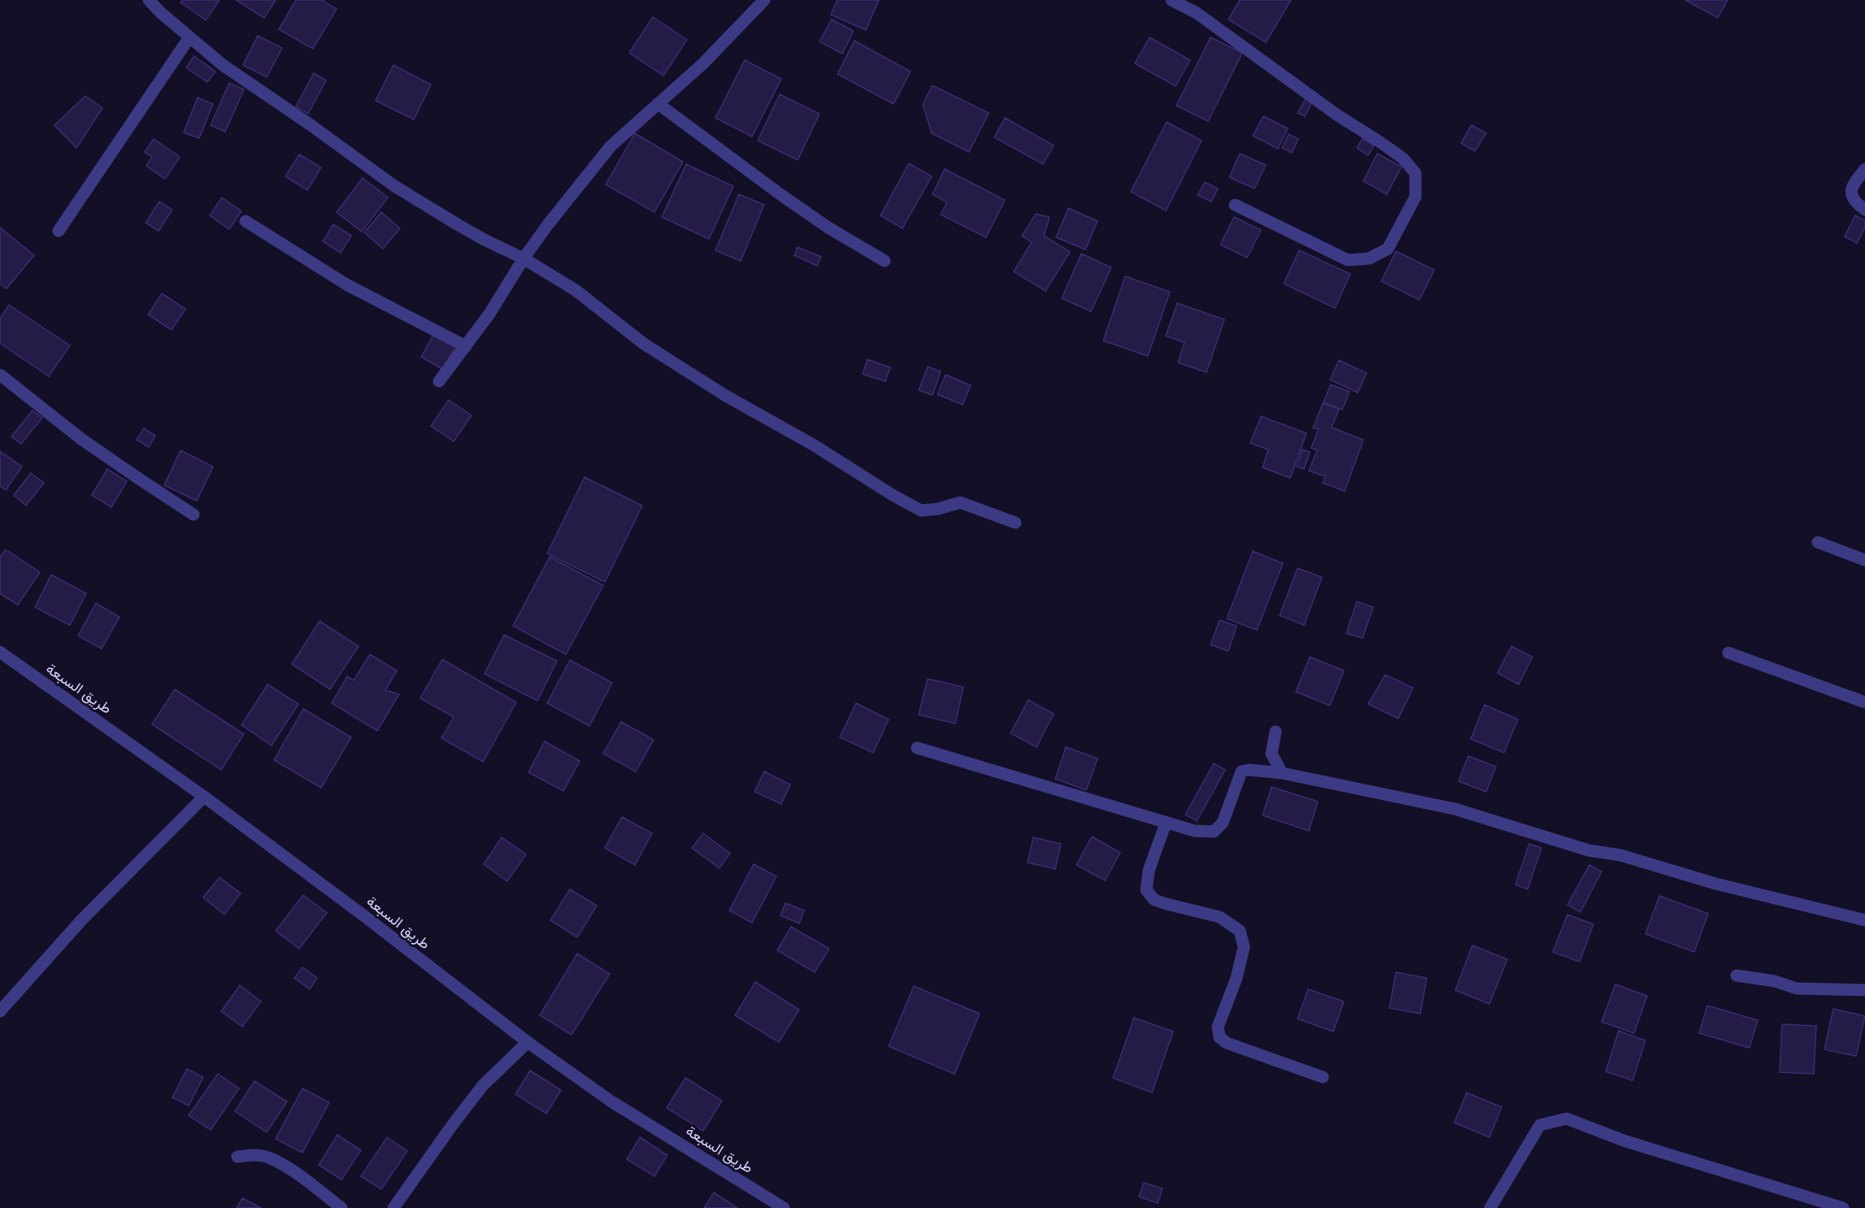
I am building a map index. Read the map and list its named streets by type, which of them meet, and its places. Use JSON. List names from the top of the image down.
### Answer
{
  "streets": {
    "street": ["طريق السبعة"]
  }
}
